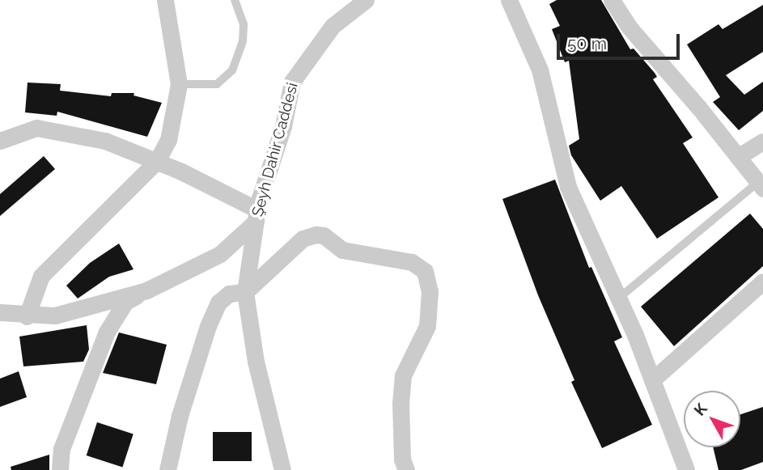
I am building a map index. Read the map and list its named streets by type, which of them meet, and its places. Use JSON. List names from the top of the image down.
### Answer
{
  "streets": {
    "street": ["Şeyh Dahir Caddesi"]
  },
  "scale_bar": "50 m",
  "north": "top left"
}
